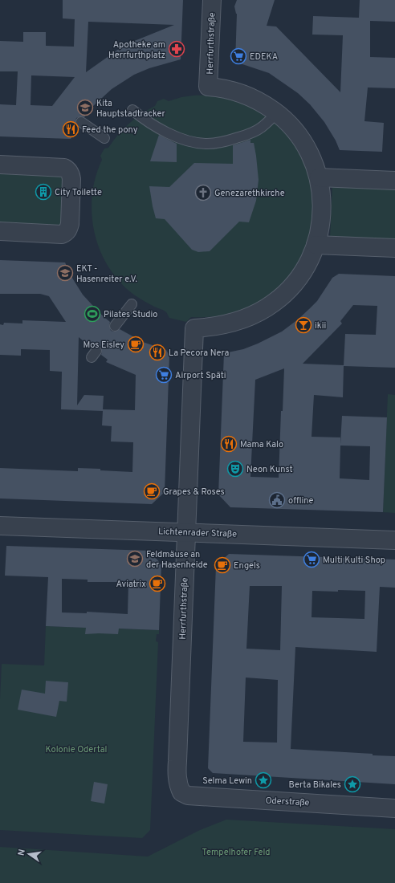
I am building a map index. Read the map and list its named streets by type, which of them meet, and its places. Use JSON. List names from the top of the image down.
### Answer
{
  "streets": {
    "street": ["Herrfurthstraße", "Lichtenrader Straße", "Oderstraße"]
  },
  "crossings": [
    ["Herrfurthstraße", "Lichtenrader Straße"],
    ["Herrfurthstraße", "Oderstraße"]
  ],
  "parks": ["Kolonie Odertal", "Tempelhofer Feld"],
  "places": {
    "pharmacy": ["Apotheke am Herrfurthplatz"],
    "supermarket": ["EDEKA", "Airport Späti", "Multi Kulti Shop"],
    "school or university": ["Kita Hauptstadtracker", "EKT - Hasenreiter e.V.", "Feldmäuse an der Hasenheide"],
    "restaurant": ["Feed the pony", "La Pecora Nera", "Mama Kalo"],
    "building": ["City Toilette"],
    "church": ["Genezarethkirche"],
    "sports": ["Pilates Studio"],
    "bar": ["ikii"],
    "cafe": [
      "Mos Eisley",
      "Grapes & Roses",
      "Engels",
      "Aviatrix"
    ],
    "theatre": ["Neon Kunst"],
    "public building": ["offline"],
    "place": ["Selma Lewin", "Berta Bikales"]
  },
  "north": "left"
}
